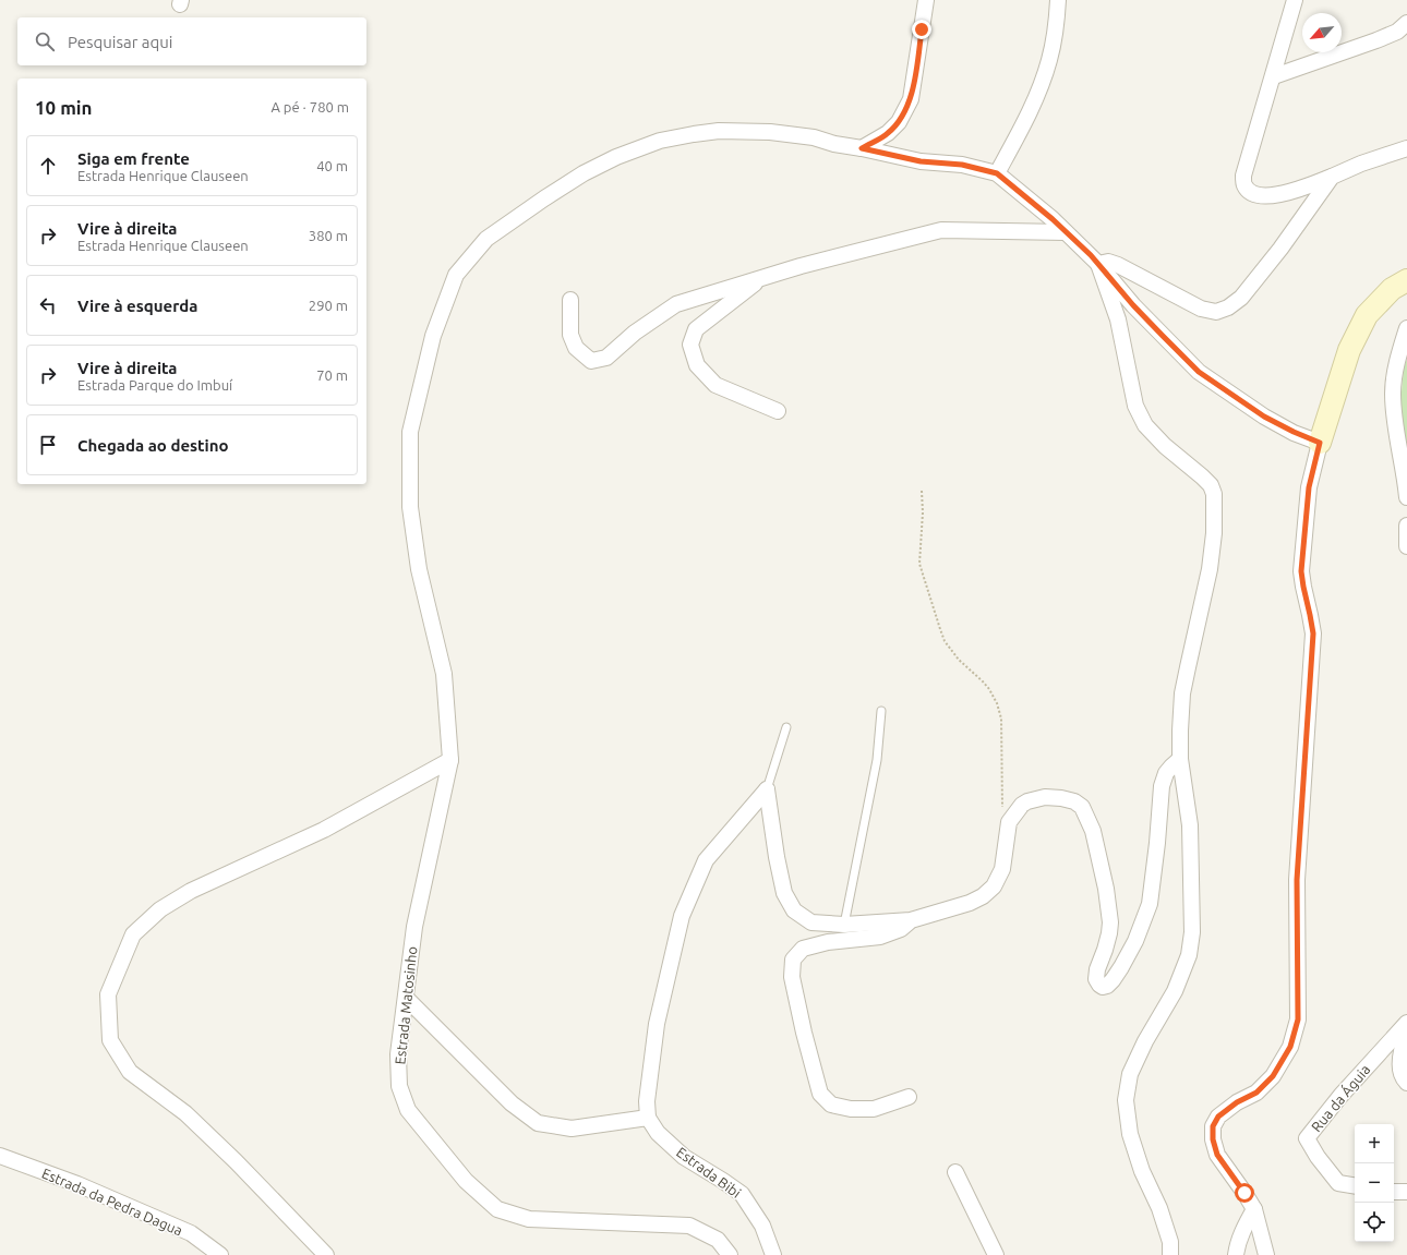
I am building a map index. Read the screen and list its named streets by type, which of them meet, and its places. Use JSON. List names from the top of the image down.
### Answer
{
  "streets": {
    "street": [
      "Estrada Matosinho",
      "Rua da Águia",
      "Estrada Bibi",
      "Estrada da Pedra Dagua"
    ]
  },
  "north": "bottom left",
  "page": {
    "search": "Pesquisar aqui",
    "heading": ["10 min", "A pé · 780 m"],
    "list": [
      ["Siga em frente", "Estrada Henrique Clauseen", "40 m"],
      ["Vire à direita", "Estrada Henrique Clauseen", "380 m"],
      ["Vire à esquerda", "290 m"],
      ["Vire à direita", "Estrada Parque do Imbuí", "70 m"],
      "Chegada ao destino"
    ],
    "map_buttons": ["+", "−"]
  }
}
